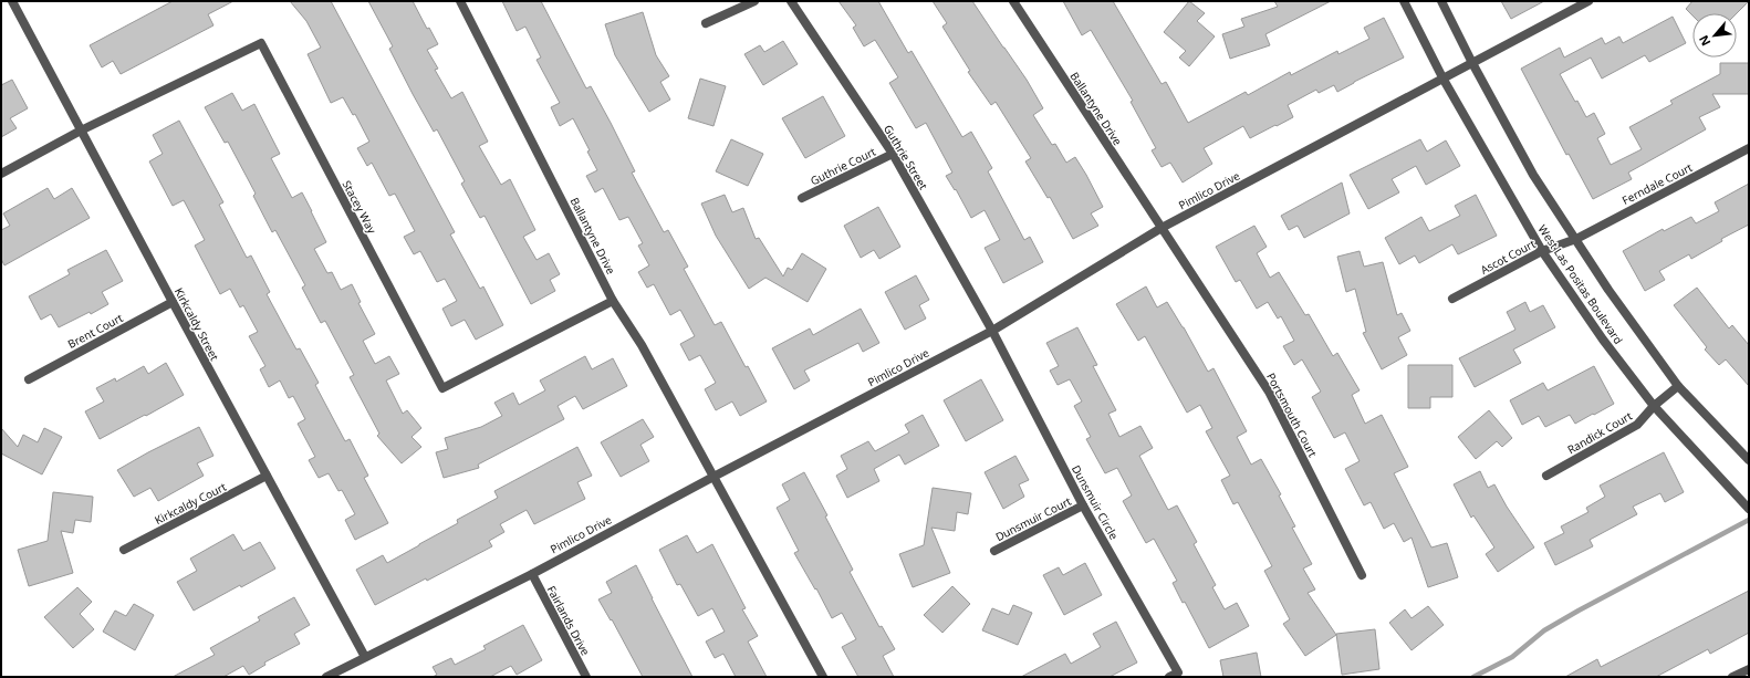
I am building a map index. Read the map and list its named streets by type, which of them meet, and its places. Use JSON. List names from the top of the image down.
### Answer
{
  "streets": {
    "street": [
      "Ballantyne Drive",
      "Guthrie Street",
      "Guthrie Court",
      "Ferndale Court",
      "Pimlico Drive",
      "Stacey Way",
      "Ascot Court",
      "West Las Positas Boulevard",
      "Kirkcaldy Street",
      "Brent Court",
      "Portsmouth Court",
      "Randick Court",
      "Dunsmuir Circle",
      "Kirkcaldy Court",
      "Dunsmuir Court",
      "Fairlands Drive"
    ]
  },
  "crossings": [
    ["Ballantyne Drive", "Pimlico Drive"],
    ["Ballantyne Drive", "Stacey Way"],
    ["Ballantyne Drive", "Portsmouth Court"],
    ["Guthrie Street", "Guthrie Court"],
    ["Guthrie Street", "Pimlico Drive"],
    ["Guthrie Street", "Dunsmuir Circle"],
    ["Ferndale Court", "Ascot Court"],
    ["Ferndale Court", "West Las Positas Boulevard"],
    ["Pimlico Drive", "West Las Positas Boulevard"],
    ["Pimlico Drive", "Kirkcaldy Street"],
    ["Pimlico Drive", "Portsmouth Court"],
    ["Pimlico Drive", "Dunsmuir Circle"],
    ["Pimlico Drive", "Fairlands Drive"],
    ["Stacey Way", "Kirkcaldy Street"],
    ["Ascot Court", "West Las Positas Boulevard"],
    ["West Las Positas Boulevard", "Randick Court"],
    ["Kirkcaldy Street", "Brent Court"],
    ["Kirkcaldy Street", "Kirkcaldy Court"],
    ["Dunsmuir Circle", "Dunsmuir Court"]
  ],
  "north": "bottom left"
}
